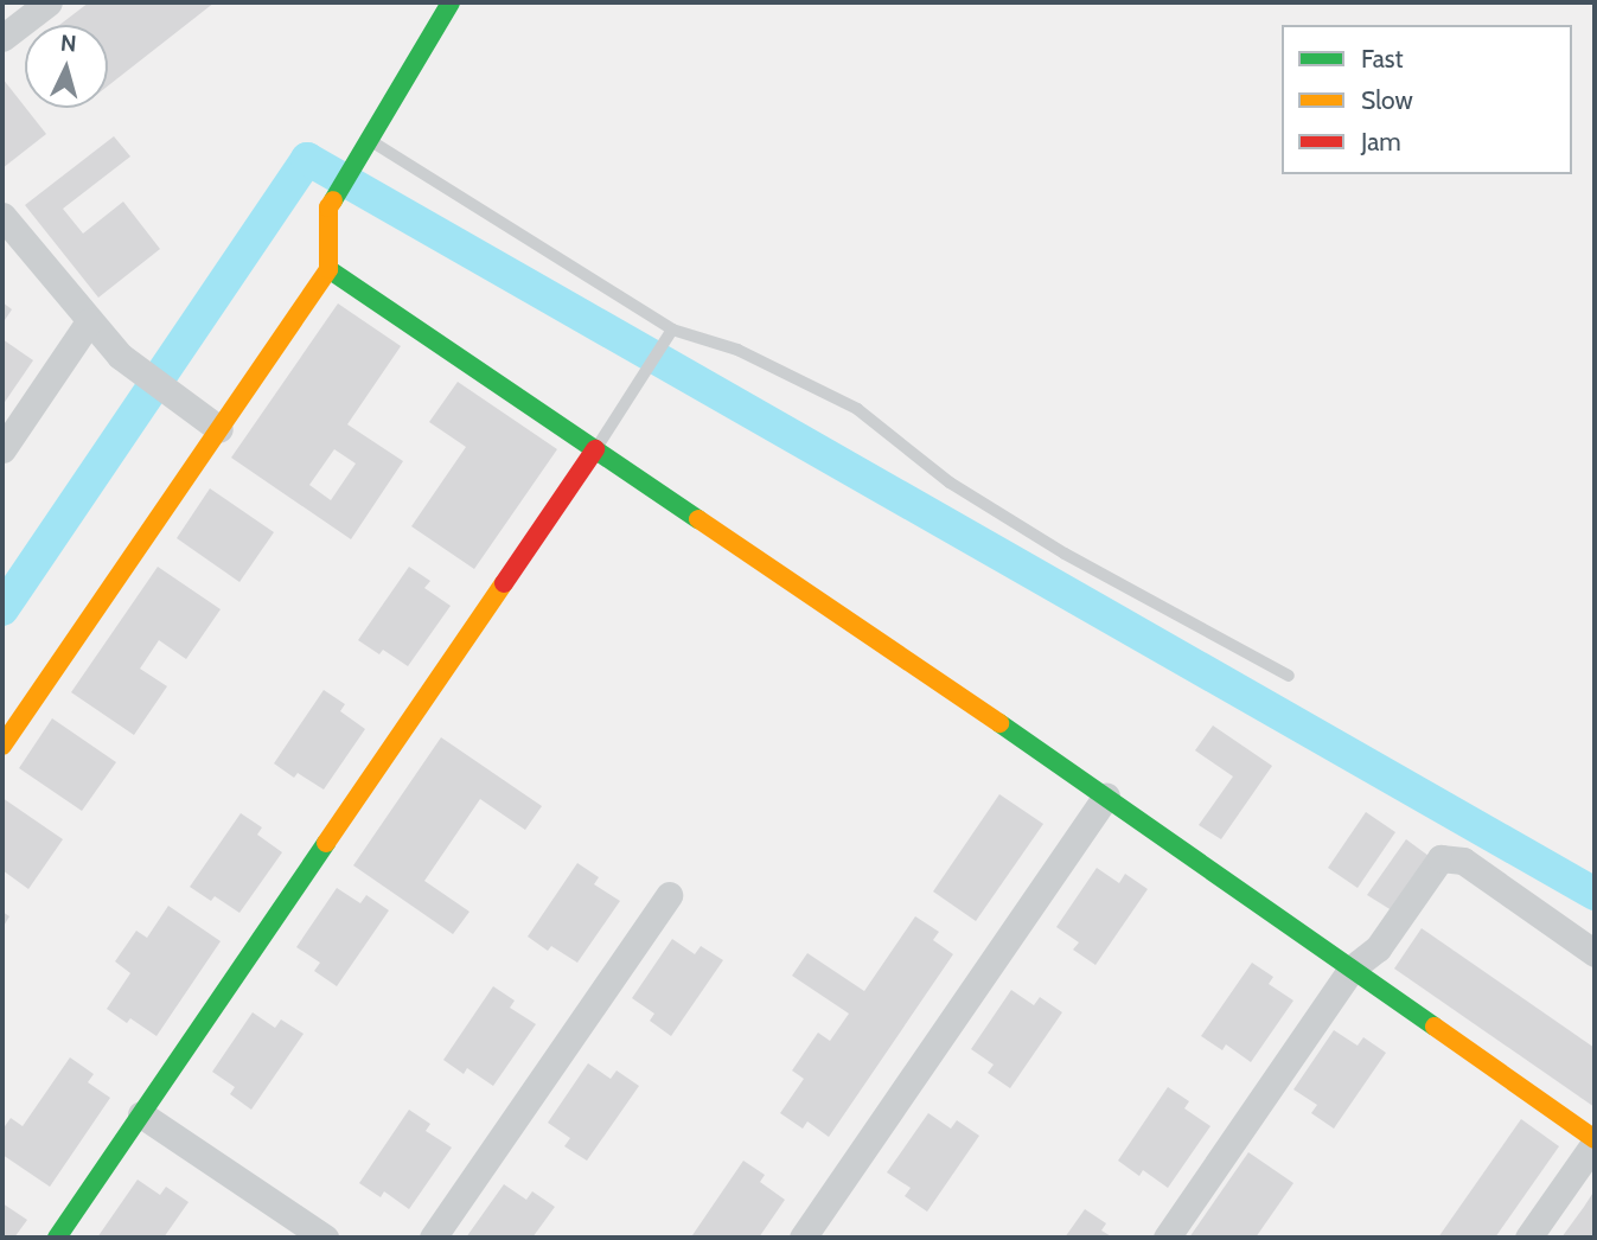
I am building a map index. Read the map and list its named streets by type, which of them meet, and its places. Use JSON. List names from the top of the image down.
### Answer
{
  "legend": ["Fast", "Slow", "Jam"],
  "north": "top"
}
